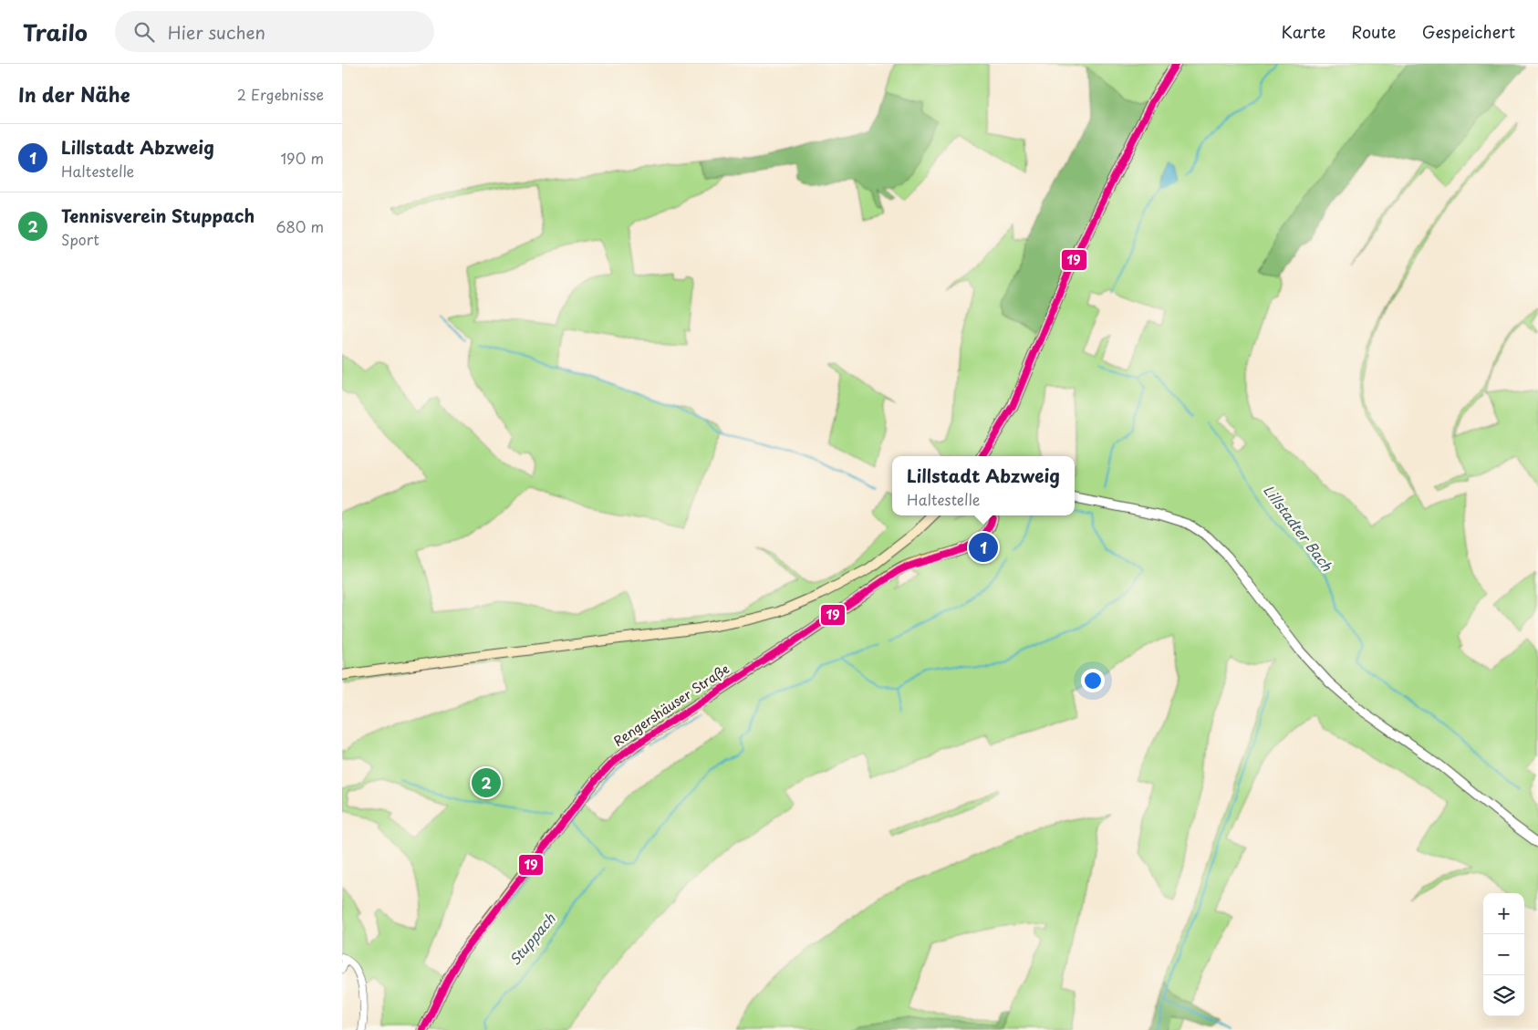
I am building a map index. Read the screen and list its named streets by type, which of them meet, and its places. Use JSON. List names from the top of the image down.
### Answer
{
  "streets": {
    "main road": ["Rengershäuser Straße"]
  },
  "water": ["Lillstadter Bach", "Stuppach"],
  "lines": ["transit line 19"],
  "page": {
    "header": "Trailo",
    "search": "Hier suchen",
    "nav": ["Karte", "Route", "Gespeichert"],
    "heading": ["In der Nähe", "2 Ergebnisse"],
    "list": [
      {
        "mark": "1",
        "name": "Lillstadt Abzweig",
        "note": "Haltestelle",
        "value": "190 m"
      },
      {
        "mark": "2",
        "name": "Tennisverein Stuppach",
        "note": "Sport",
        "value": "680 m"
      }
    ],
    "popup": ["Lillstadt Abzweig", "Haltestelle"],
    "pins": ["1", "2"],
    "map_buttons": ["+", "−"]
  }
}
